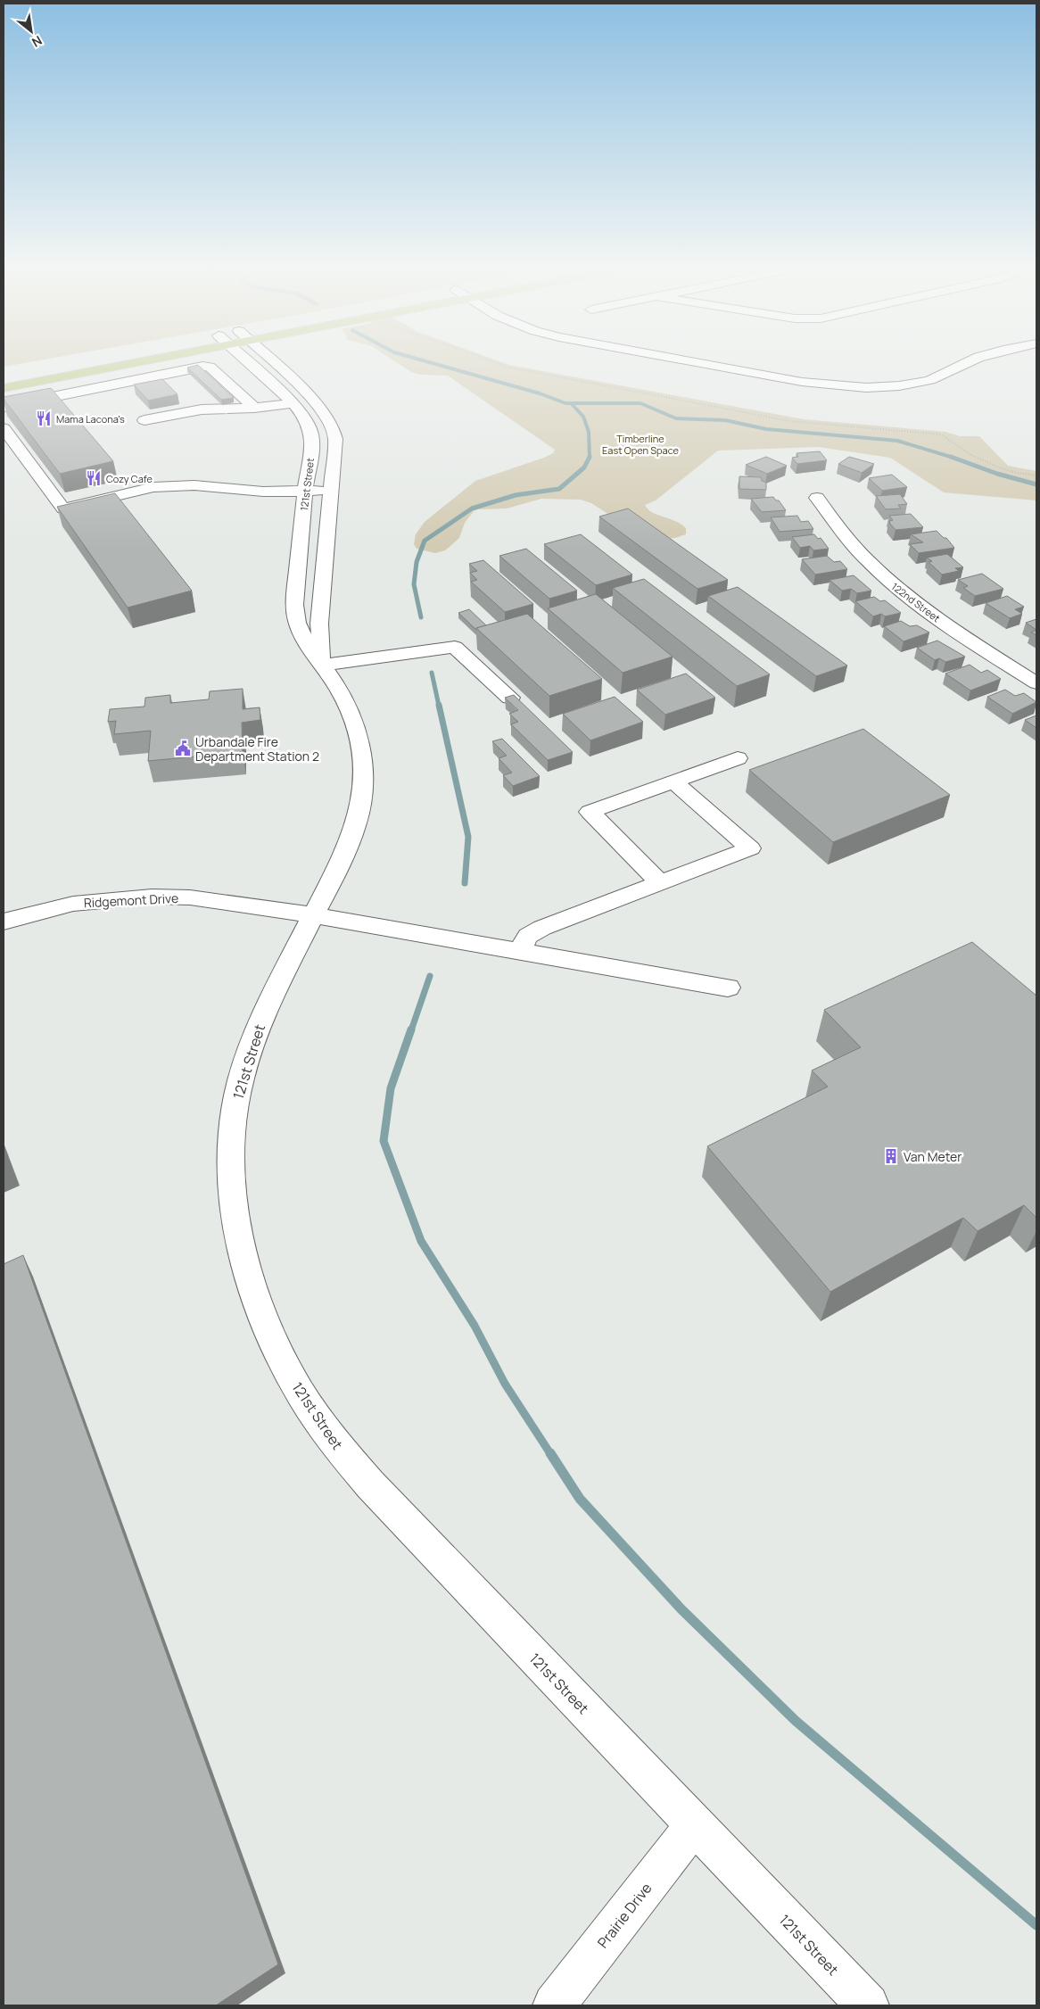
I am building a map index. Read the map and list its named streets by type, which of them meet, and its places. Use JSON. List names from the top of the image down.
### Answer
{
  "streets": {
    "street": [
      "121st Street",
      "122nd Street",
      "Ridgemont Drive",
      "Prairie Drive"
    ]
  },
  "crossings": [
    ["121st Street", "Ridgemont Drive"],
    ["121st Street", "Prairie Drive"]
  ],
  "parks": ["Timberline East Open Space"],
  "places": {
    "restaurant": ["Mama Lacona's", "Cozy Cafe"],
    "public building": ["Urbandale Fire Department Station 2"],
    "building": ["Van Meter"]
  },
  "north": "bottom right"
}
